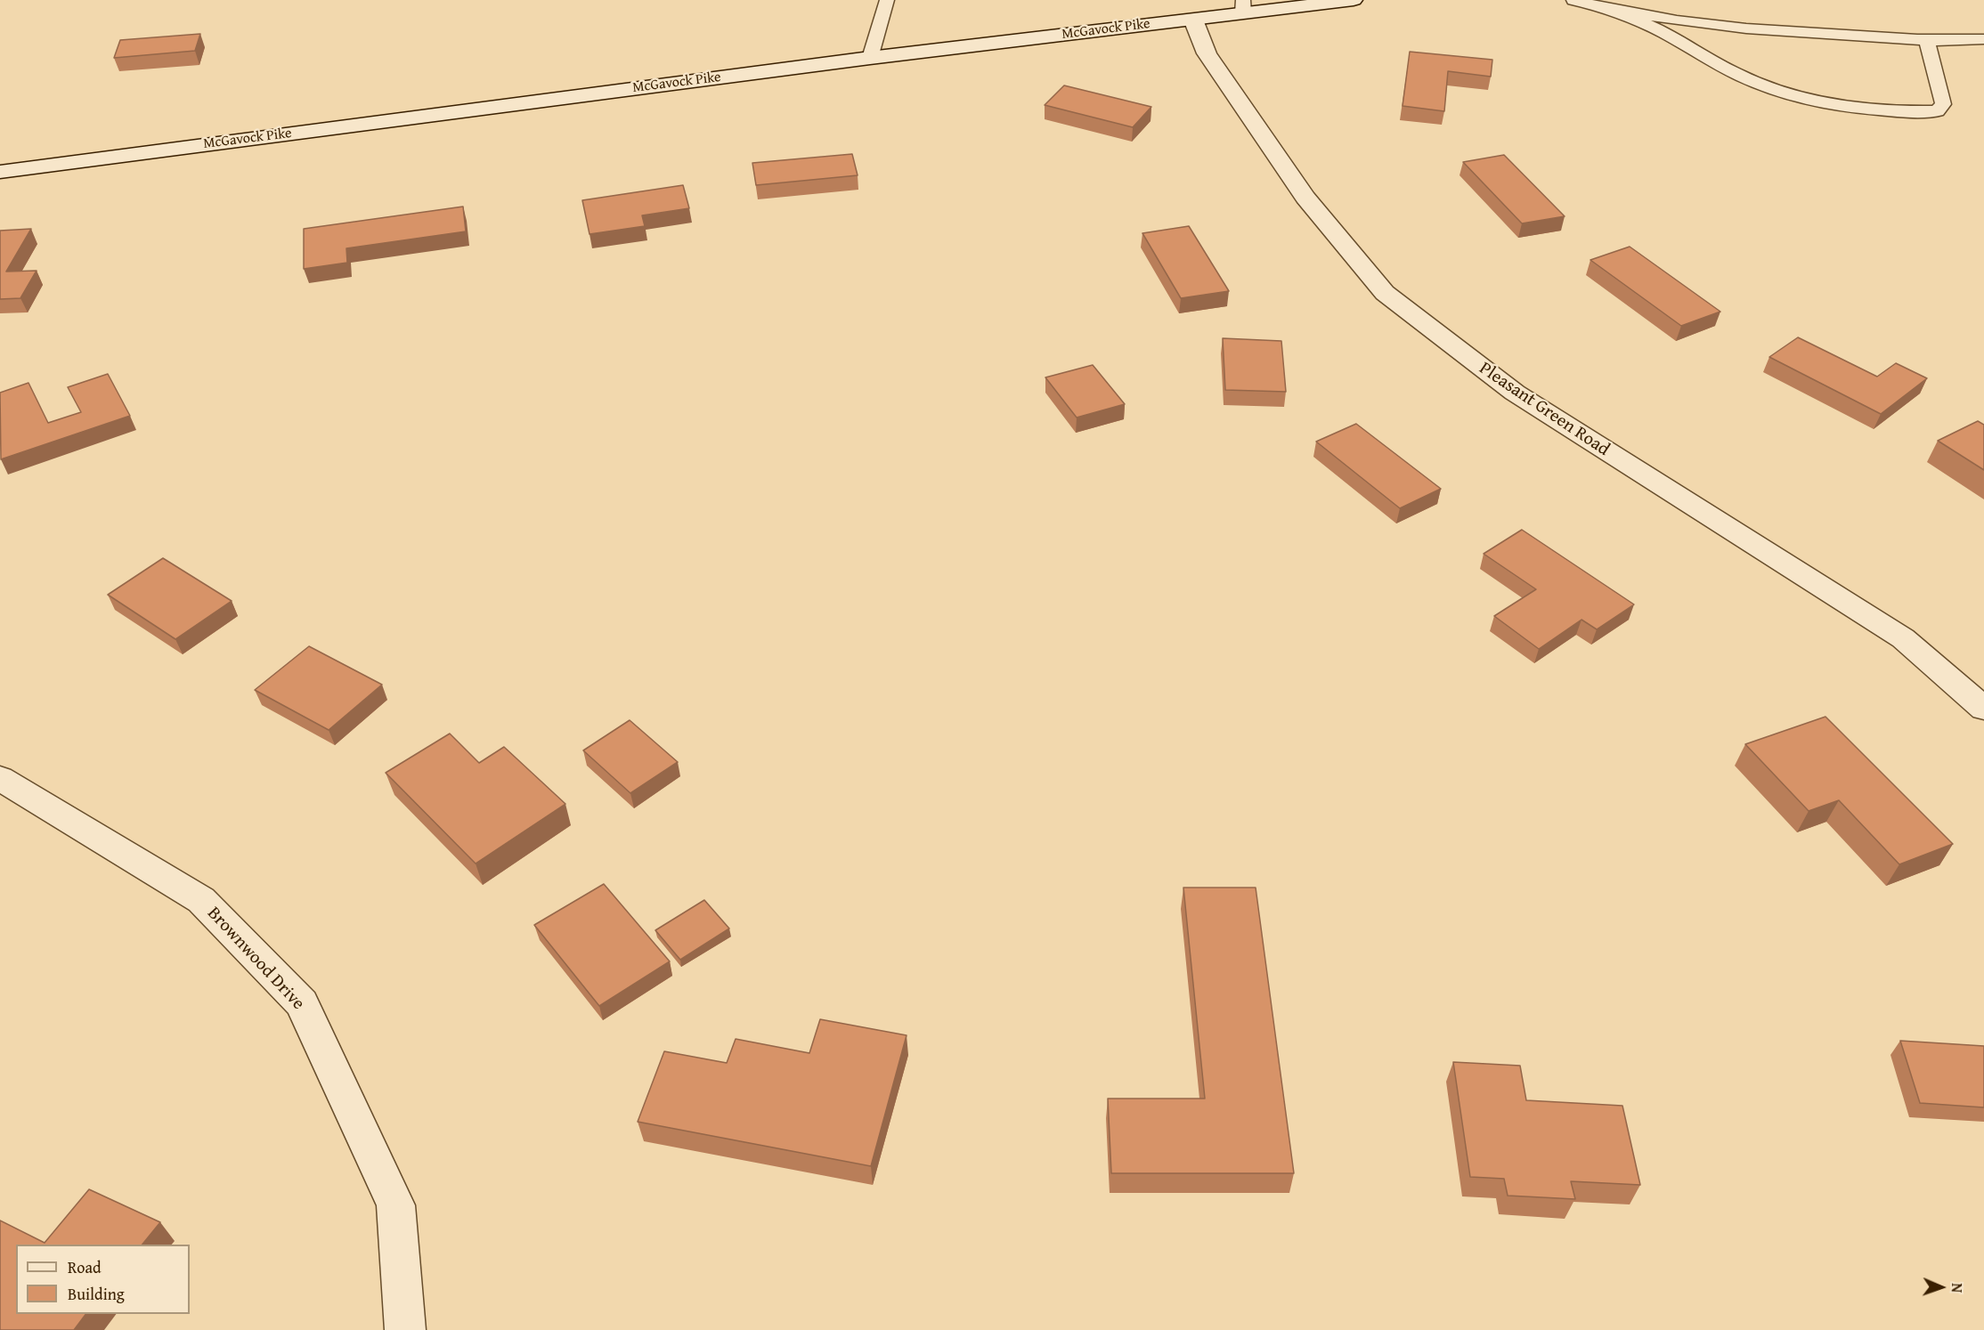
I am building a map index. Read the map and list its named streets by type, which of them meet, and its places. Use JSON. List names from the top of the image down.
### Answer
{
  "streets": {
    "street": ["McGavock Pike", "Pleasant Green Road", "Brownwood Drive"]
  },
  "crossings": [
    ["McGavock Pike", "Pleasant Green Road"]
  ],
  "legend": ["Road", "Building"],
  "north": "right"
}
